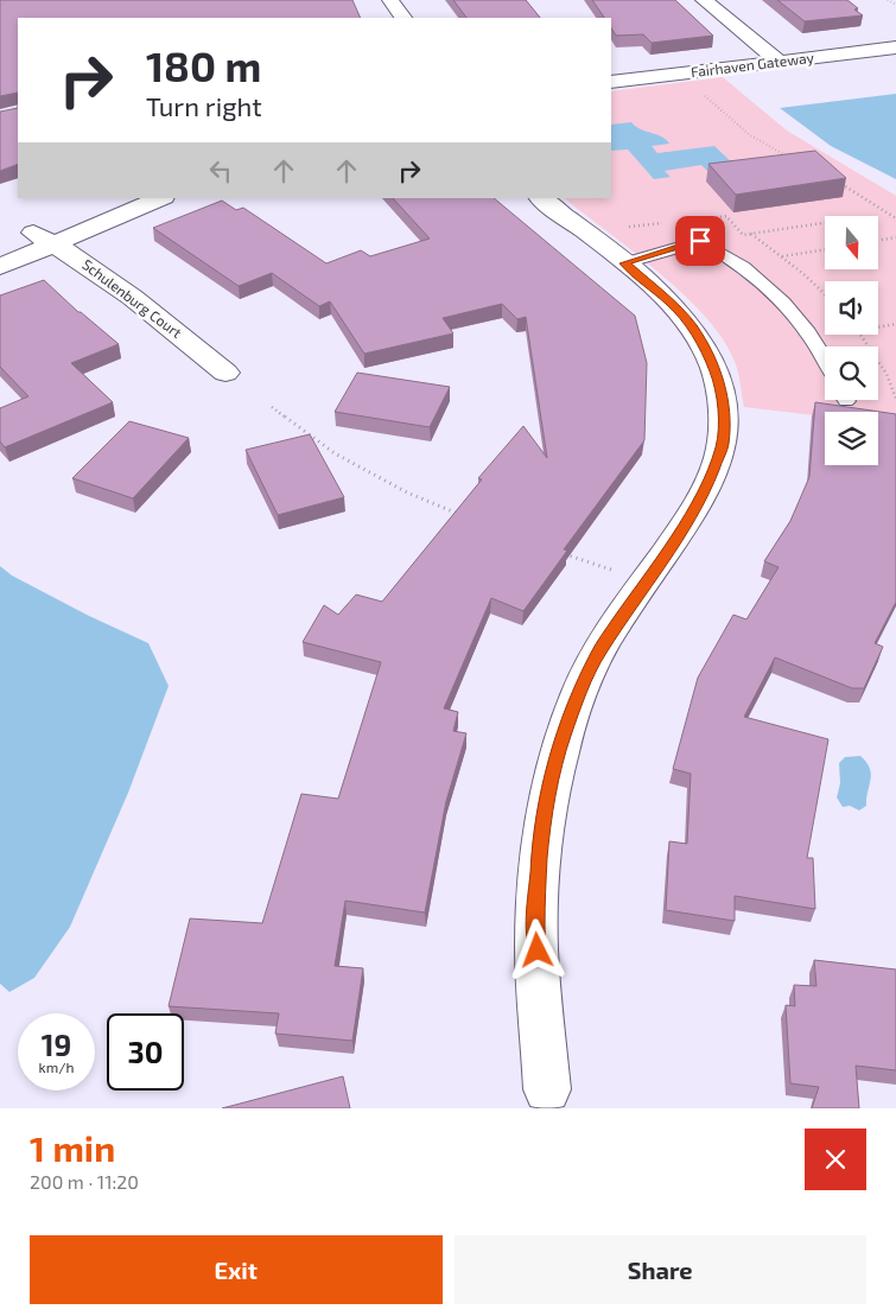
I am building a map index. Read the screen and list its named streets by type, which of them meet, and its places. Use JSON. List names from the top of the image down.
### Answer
{
  "streets": {
    "street": ["Fairhaven Gateway", "Schulenburg Court"]
  },
  "north": "bottom",
  "page": {
    "turn": ["180 m", "Turn right"],
    "speed": "19 km/h",
    "limit": "30",
    "heading": ["1 min", "200 m · 11:20"],
    "buttons": ["Exit", "Share"]
  }
}
